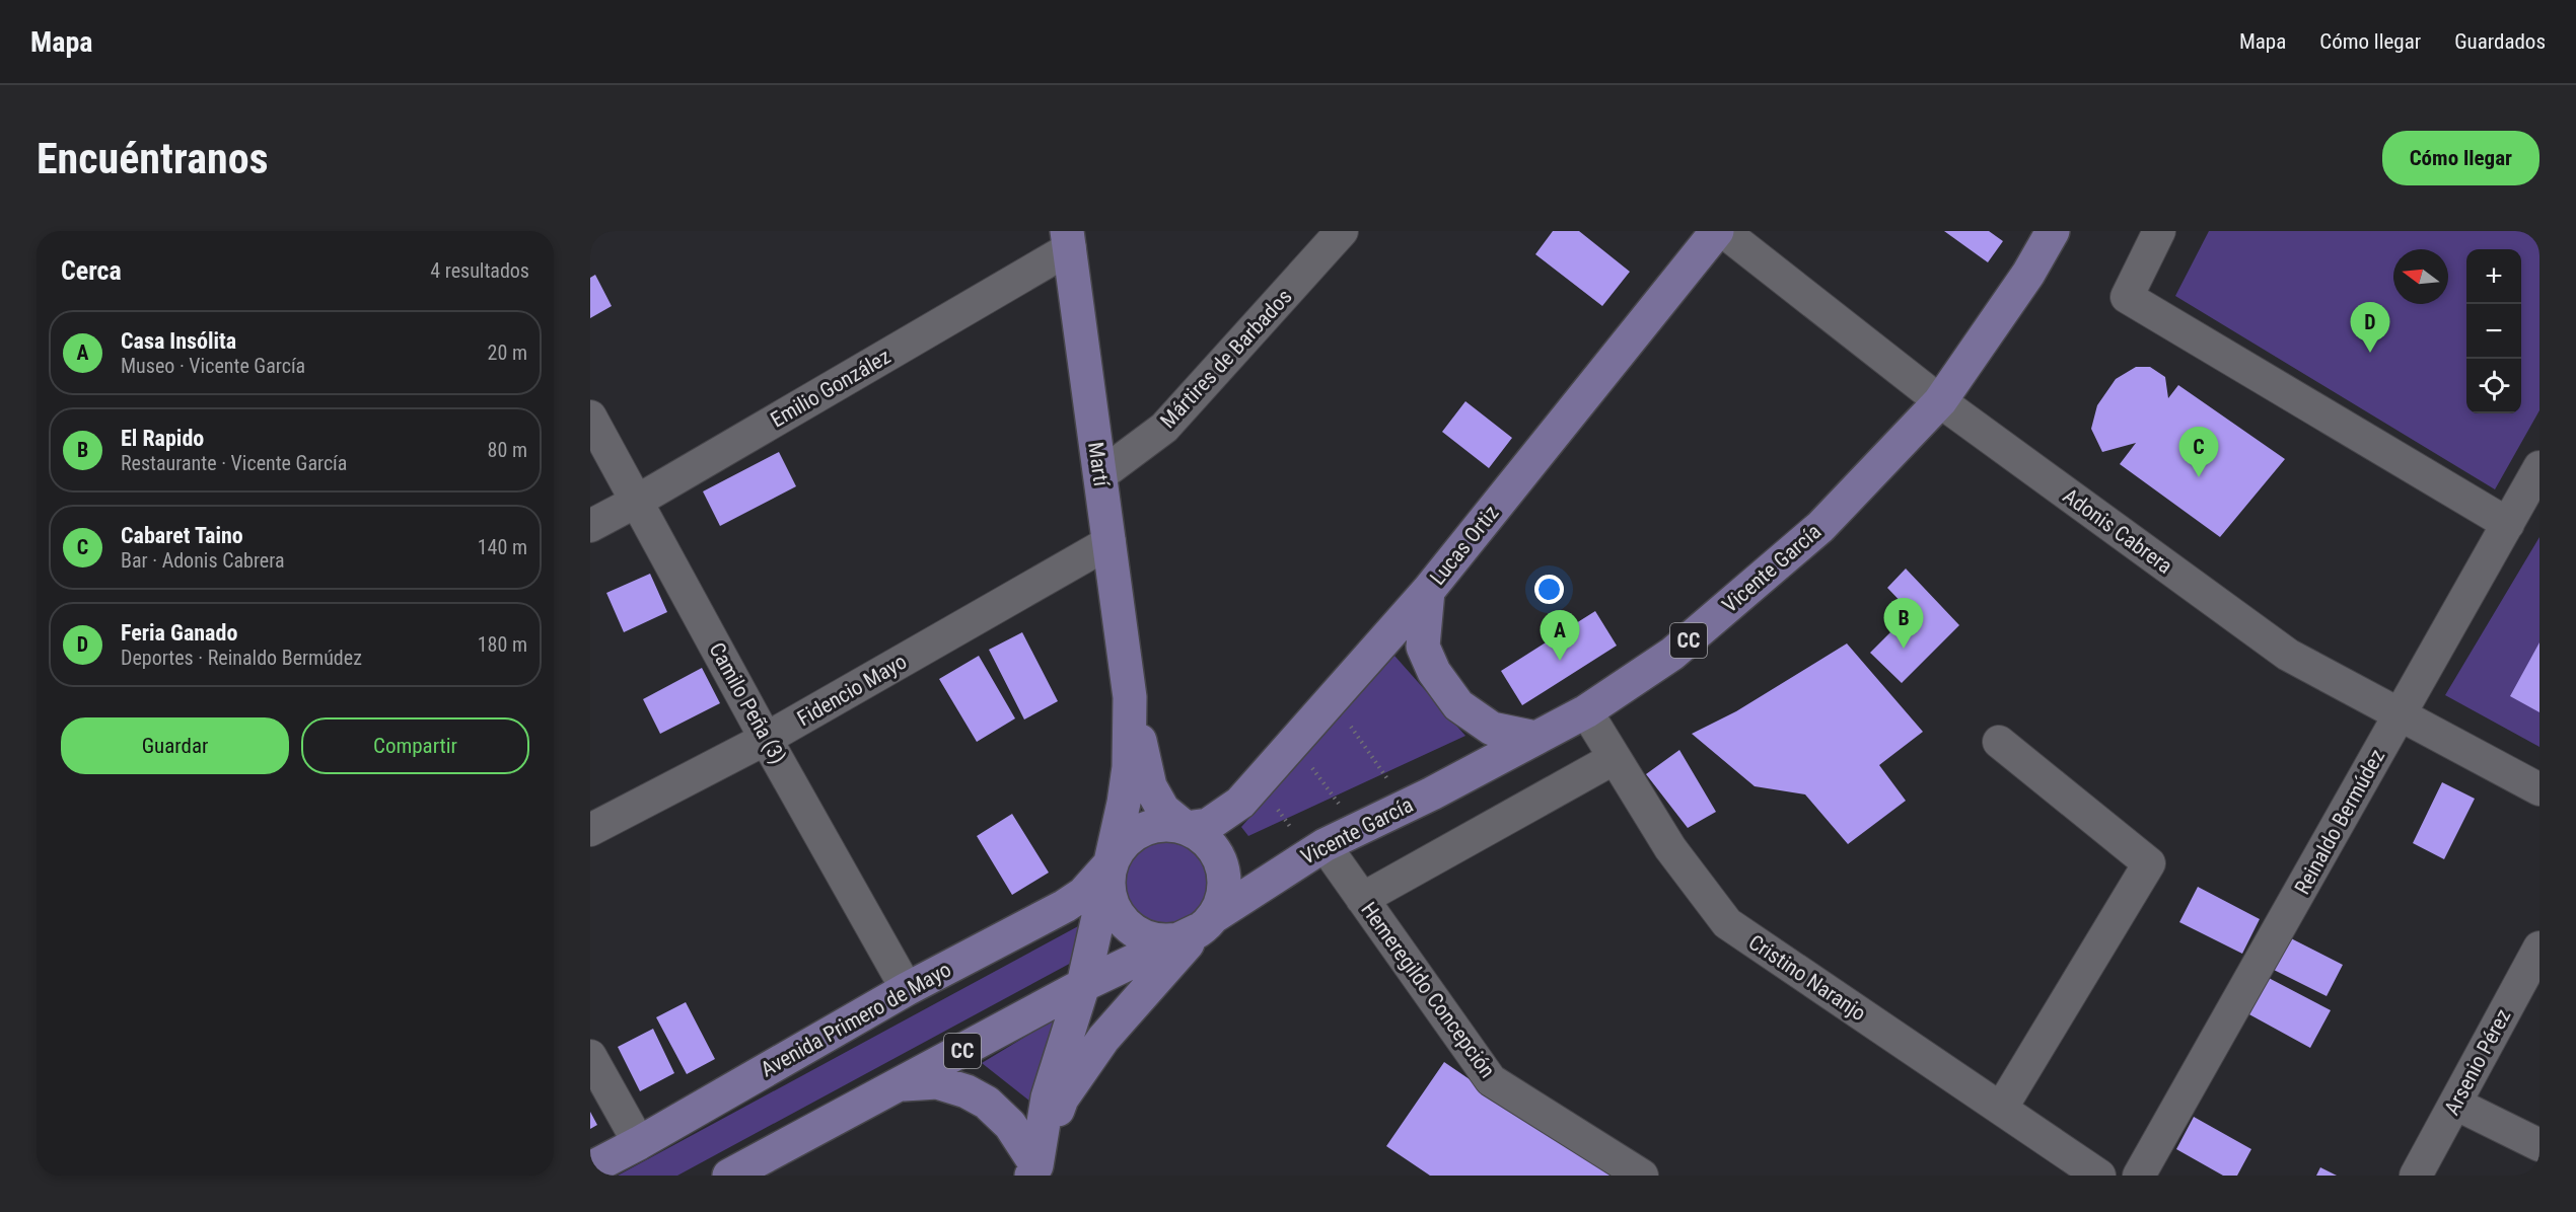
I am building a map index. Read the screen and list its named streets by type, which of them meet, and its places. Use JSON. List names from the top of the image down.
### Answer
{
  "streets": {
    "main road": [
      "Martí",
      "Lucas Ortiz",
      "Vicente García",
      "CC",
      "Avenida Primero de Mayo"
    ],
    "street": [
      "Mártires de Barbados",
      "Emilio González",
      "Adonis Cabrera",
      "Fidencio Mayo",
      "Camilo Peña (3)",
      "Reinaldo Bermúdez",
      "Cristino Naranjo",
      "Hemeregildo Concepción",
      "Arsenio Pérez"
    ]
  },
  "crossings": [
    ["Mártires de Barbados", "Martí"],
    ["Emilio González", "Martí"],
    ["Emilio González", "Camilo Peña (3)"],
    ["Martí", "Lucas Ortiz"],
    ["Martí", "Vicente García"],
    ["Martí", "CC"],
    ["Martí", "Fidencio Mayo"],
    ["Martí", "Avenida Primero de Mayo"],
    ["Adonis Cabrera", "Vicente García"],
    ["Adonis Cabrera", "Reinaldo Bermúdez"],
    ["Lucas Ortiz", "Avenida Primero de Mayo"],
    ["Vicente García", "CC"],
    ["Vicente García", "Cristino Naranjo"],
    ["Vicente García", "Hemeregildo Concepción"],
    ["Fidencio Mayo", "Camilo Peña (3)"],
    ["Camilo Peña (3)", "Avenida Primero de Mayo"]
  ],
  "north": "left",
  "page": {
    "header": "Mapa",
    "nav": ["Mapa", "Cómo llegar", "Guardados"],
    "buttons": [
      "Cómo llegar",
      ["Guardar", "Compartir"]
    ],
    "title": "Encuéntranos",
    "heading": ["Cerca", "4 resultados"],
    "map_buttons": ["+", "−"],
    "pins": [
      "D",
      "C",
      "B",
      "A"
    ],
    "list": [
      {
        "mark": "A",
        "name": "Casa Insólita",
        "note": "Museo · Vicente García",
        "value": "20 m"
      },
      {
        "mark": "B",
        "name": "El Rapido",
        "note": "Restaurante · Vicente García",
        "value": "80 m"
      },
      {
        "mark": "C",
        "name": "Cabaret Taino",
        "note": "Bar · Adonis Cabrera",
        "value": "140 m"
      },
      {
        "mark": "D",
        "name": "Feria Ganado",
        "note": "Deportes · Reinaldo Bermúdez",
        "value": "180 m"
      }
    ]
  }
}
